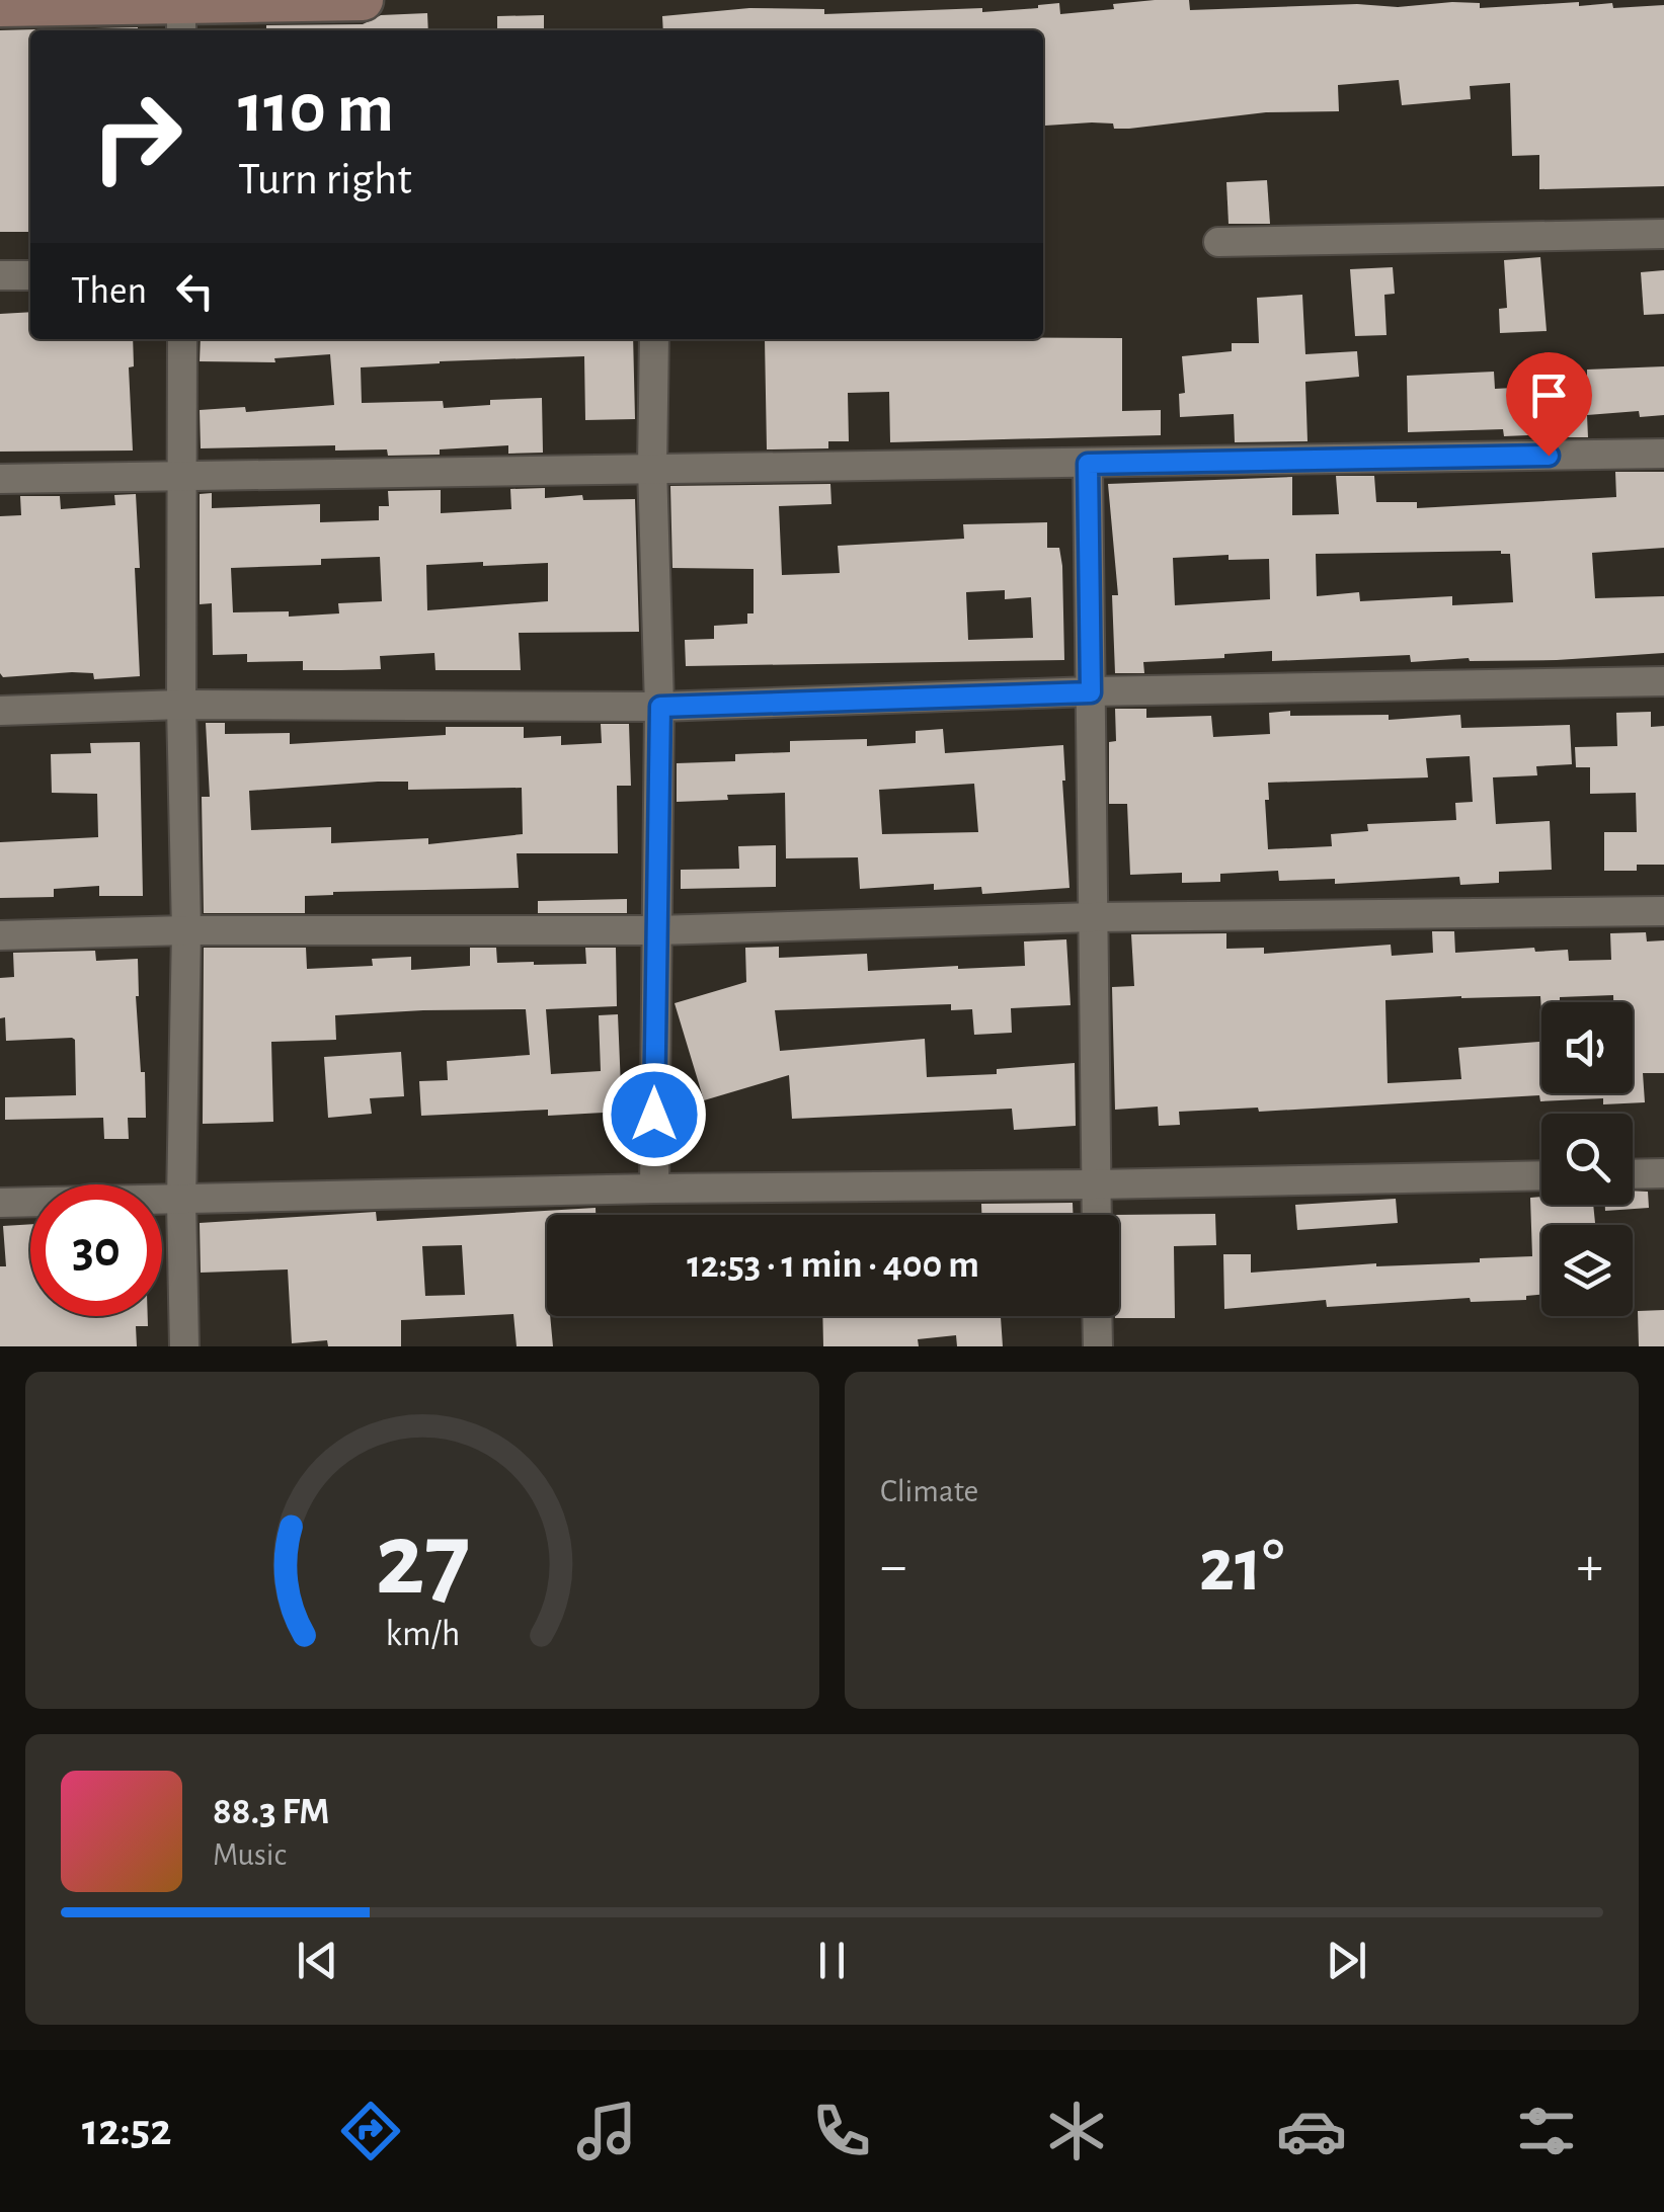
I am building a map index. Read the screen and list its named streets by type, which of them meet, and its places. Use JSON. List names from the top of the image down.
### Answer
{
  "page": {
    "turn": ["110 m", "Turn right"],
    "then": "Then",
    "limit": "30",
    "trip": "12:53 · 1 min · 400 m",
    "tile": "Climate",
    "heat": ["−", "21°", "+"],
    "song": ["88.3 FM", "Music"],
    "tabs": "12:52",
    "gauge": ["27", "km/h"]
  }
}
